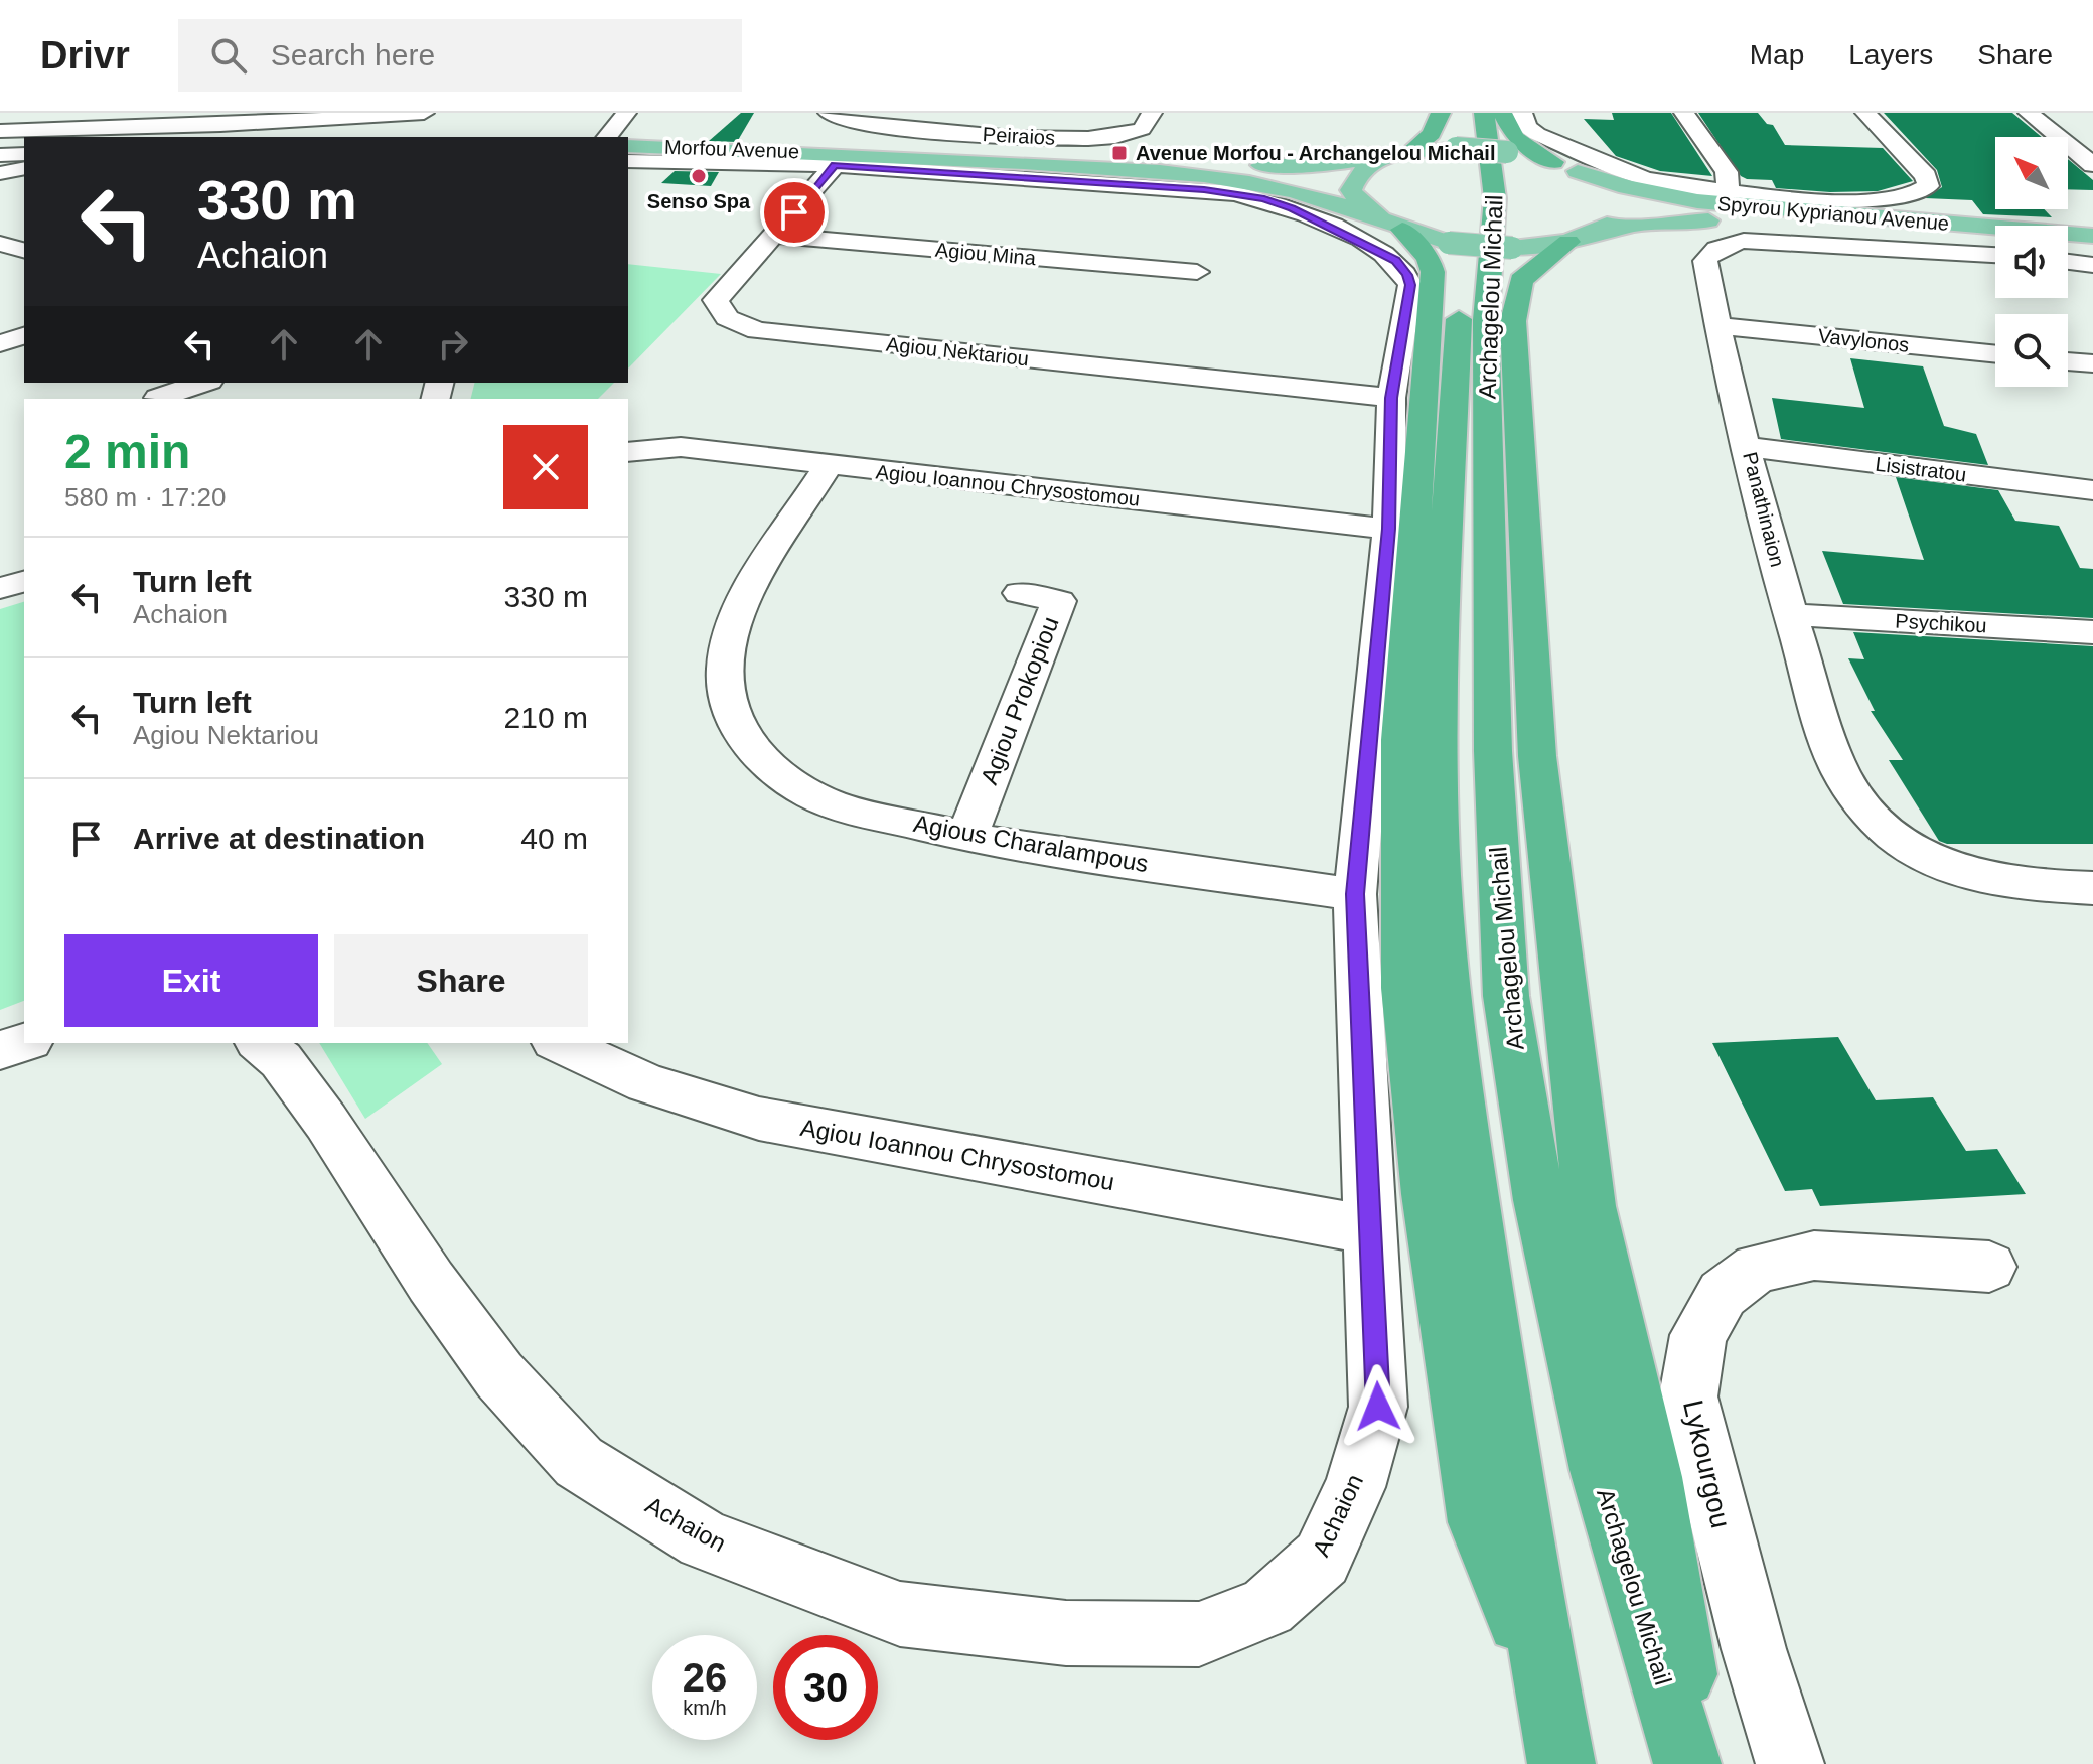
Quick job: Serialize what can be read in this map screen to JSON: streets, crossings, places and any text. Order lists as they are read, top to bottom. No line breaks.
{"streets":{"highway":["Archagelou Michail"],"main road":["Morfou Avenue","Spyrou Kyprianou Avenue"],"street":["Peiraios","Agiou Mina","Vavylonos","Agiou Nektariou","Lisistratou","Agiou Ioannou Chrysostomou","Panathinaion","Psychikou","Agiou Prokopiou","Agious Charalampous","Lykourgou","Achaion"]},"crossings":[["Morfou Avenue","Spyrou Kyprianou Avenue"],["Morfou Avenue","Archagelou Michail"],["Morfou Avenue","Achaion"],["Spyrou Kyprianou Avenue","Archagelou Michail"],["Agiou Mina","Agiou Nektariou"],["Vavylonos","Panathinaion"],["Agiou Nektariou","Achaion"],["Lisistratou","Panathinaion"],["Agiou Ioannou Chrysostomou","Agious Charalampous"],["Agiou Ioannou Chrysostomou","Achaion"],["Panathinaion","Psychikou"],["Agiou Prokopiou","Agious Charalampous"],["Agious Charalampous","Achaion"]],"places":{"transit":["Avenue Morfou - Archangelou Michail"],"other":["Senso Spa"]},"north":"top left","page":{"header":"Drivr","search":"Search here","nav":["Map","Layers","Share"],"turn":["330 m","Achaion"],"heading":["2 min","580 m · 17:20"],"list":[{"name":"Turn left","note":"Achaion","value":"330 m"},{"name":"Turn left","note":"Agiou Nektariou","value":"210 m"},{"name":"Arrive at destination","value":"40 m"}],"buttons":["Exit","Share"],"speed":"26 km/h","limit":"30"}}
